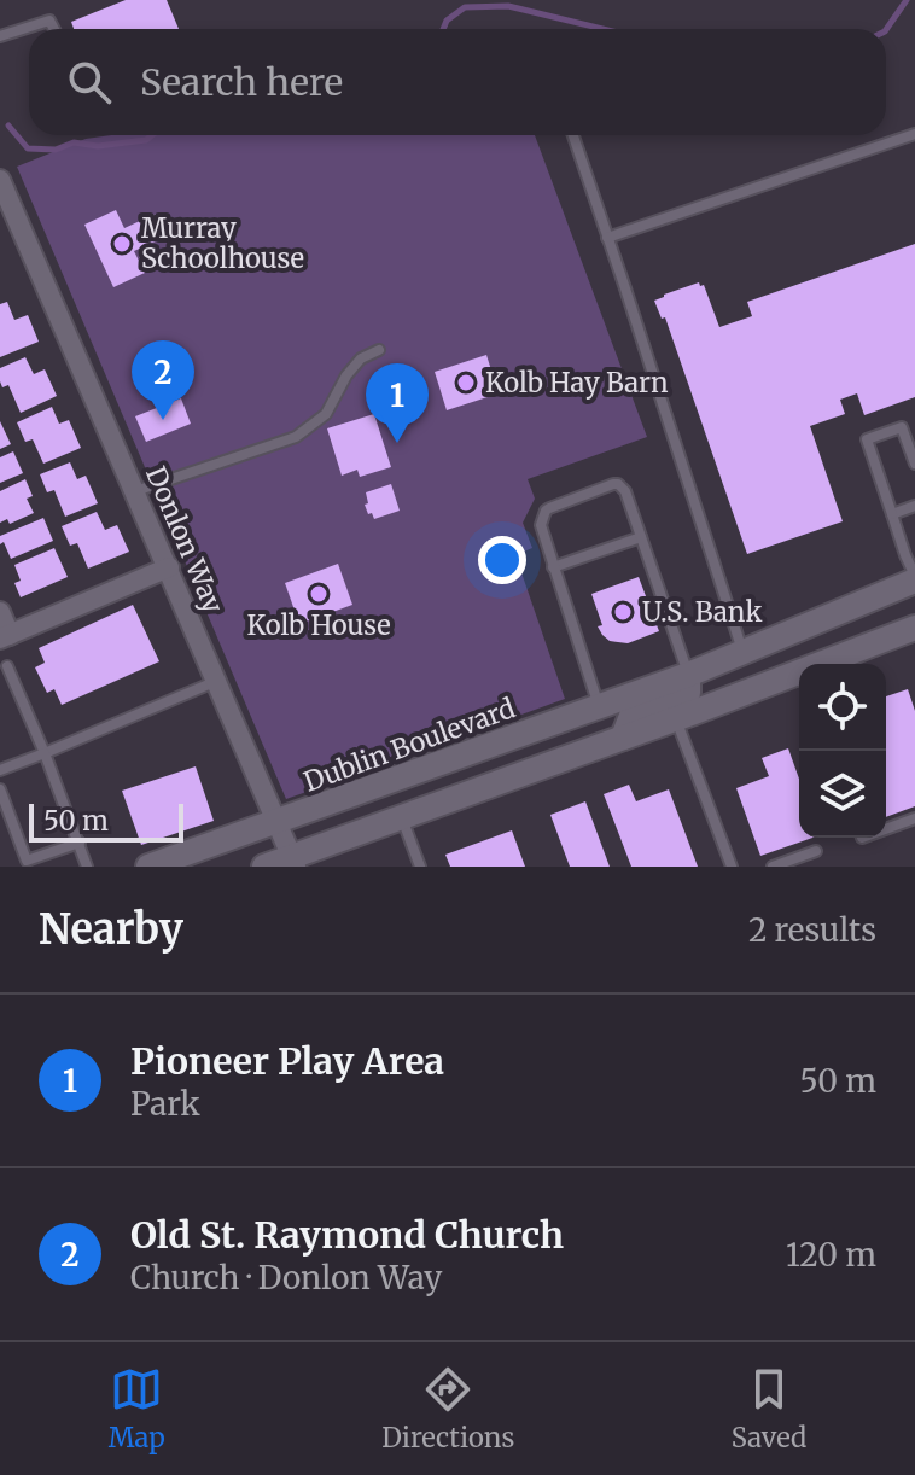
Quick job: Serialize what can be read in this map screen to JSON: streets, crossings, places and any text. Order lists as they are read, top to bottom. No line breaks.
{"streets":{"street":["Donlon Way","Dublin Boulevard"]},"crossings":[["Donlon Way","Dublin Boulevard"]],"places":["Murray Schoolhouse","Kolb Hay Barn","Kolb House","U.S. Bank"],"scale_bar":"50 m","page":{"search":"Search here","pins":["2","1"],"scale":"50 m","heading":["Nearby","2 results"],"list":[{"mark":"1","name":"Pioneer Play Area","note":"Park","value":"50 m"},{"mark":"2","name":"Old St. Raymond Church","note":"Church · Donlon Way","value":"120 m"}],"nav":["Map","Directions","Saved"]}}
